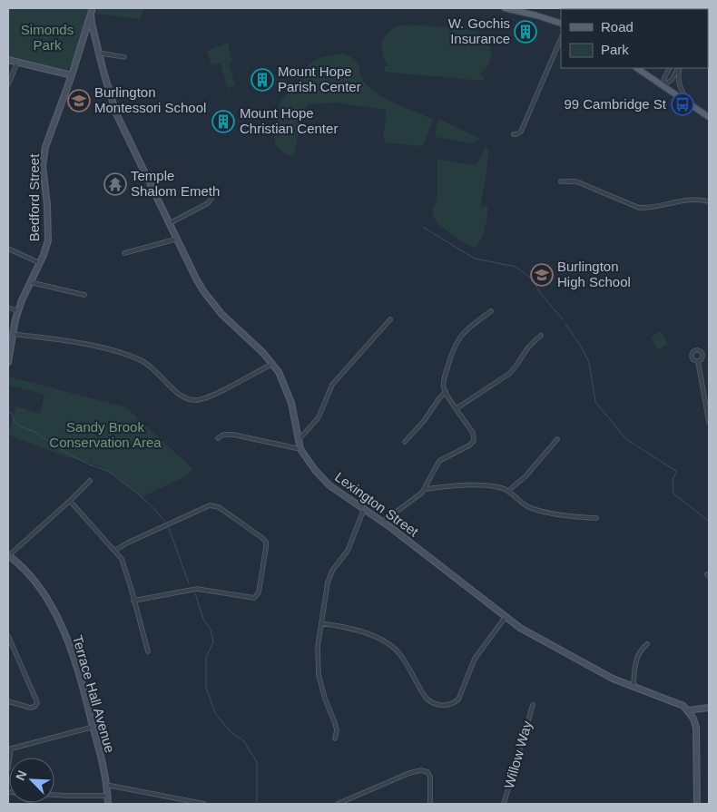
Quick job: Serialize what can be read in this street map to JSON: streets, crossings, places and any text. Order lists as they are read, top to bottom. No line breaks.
{"streets":{"street":["Bedford Street","Lexington Street","Terrace Hall Avenue","Willow Way"]},"crossings":[["Bedford Street","Lexington Street"]],"parks":["Simonds Park","Sandy Brook Conservation Area"],"places":{"building":["W. Gochis Insurance","Mount Hope Parish Center","Mount Hope Christian Center"],"school or university":["Burlington Montessori School","Burlington High School"],"bus stop":["99 Cambridge St"],"temple":["Temple Shalom Emeth"]},"legend":["Road","Park"],"north":"top left"}
